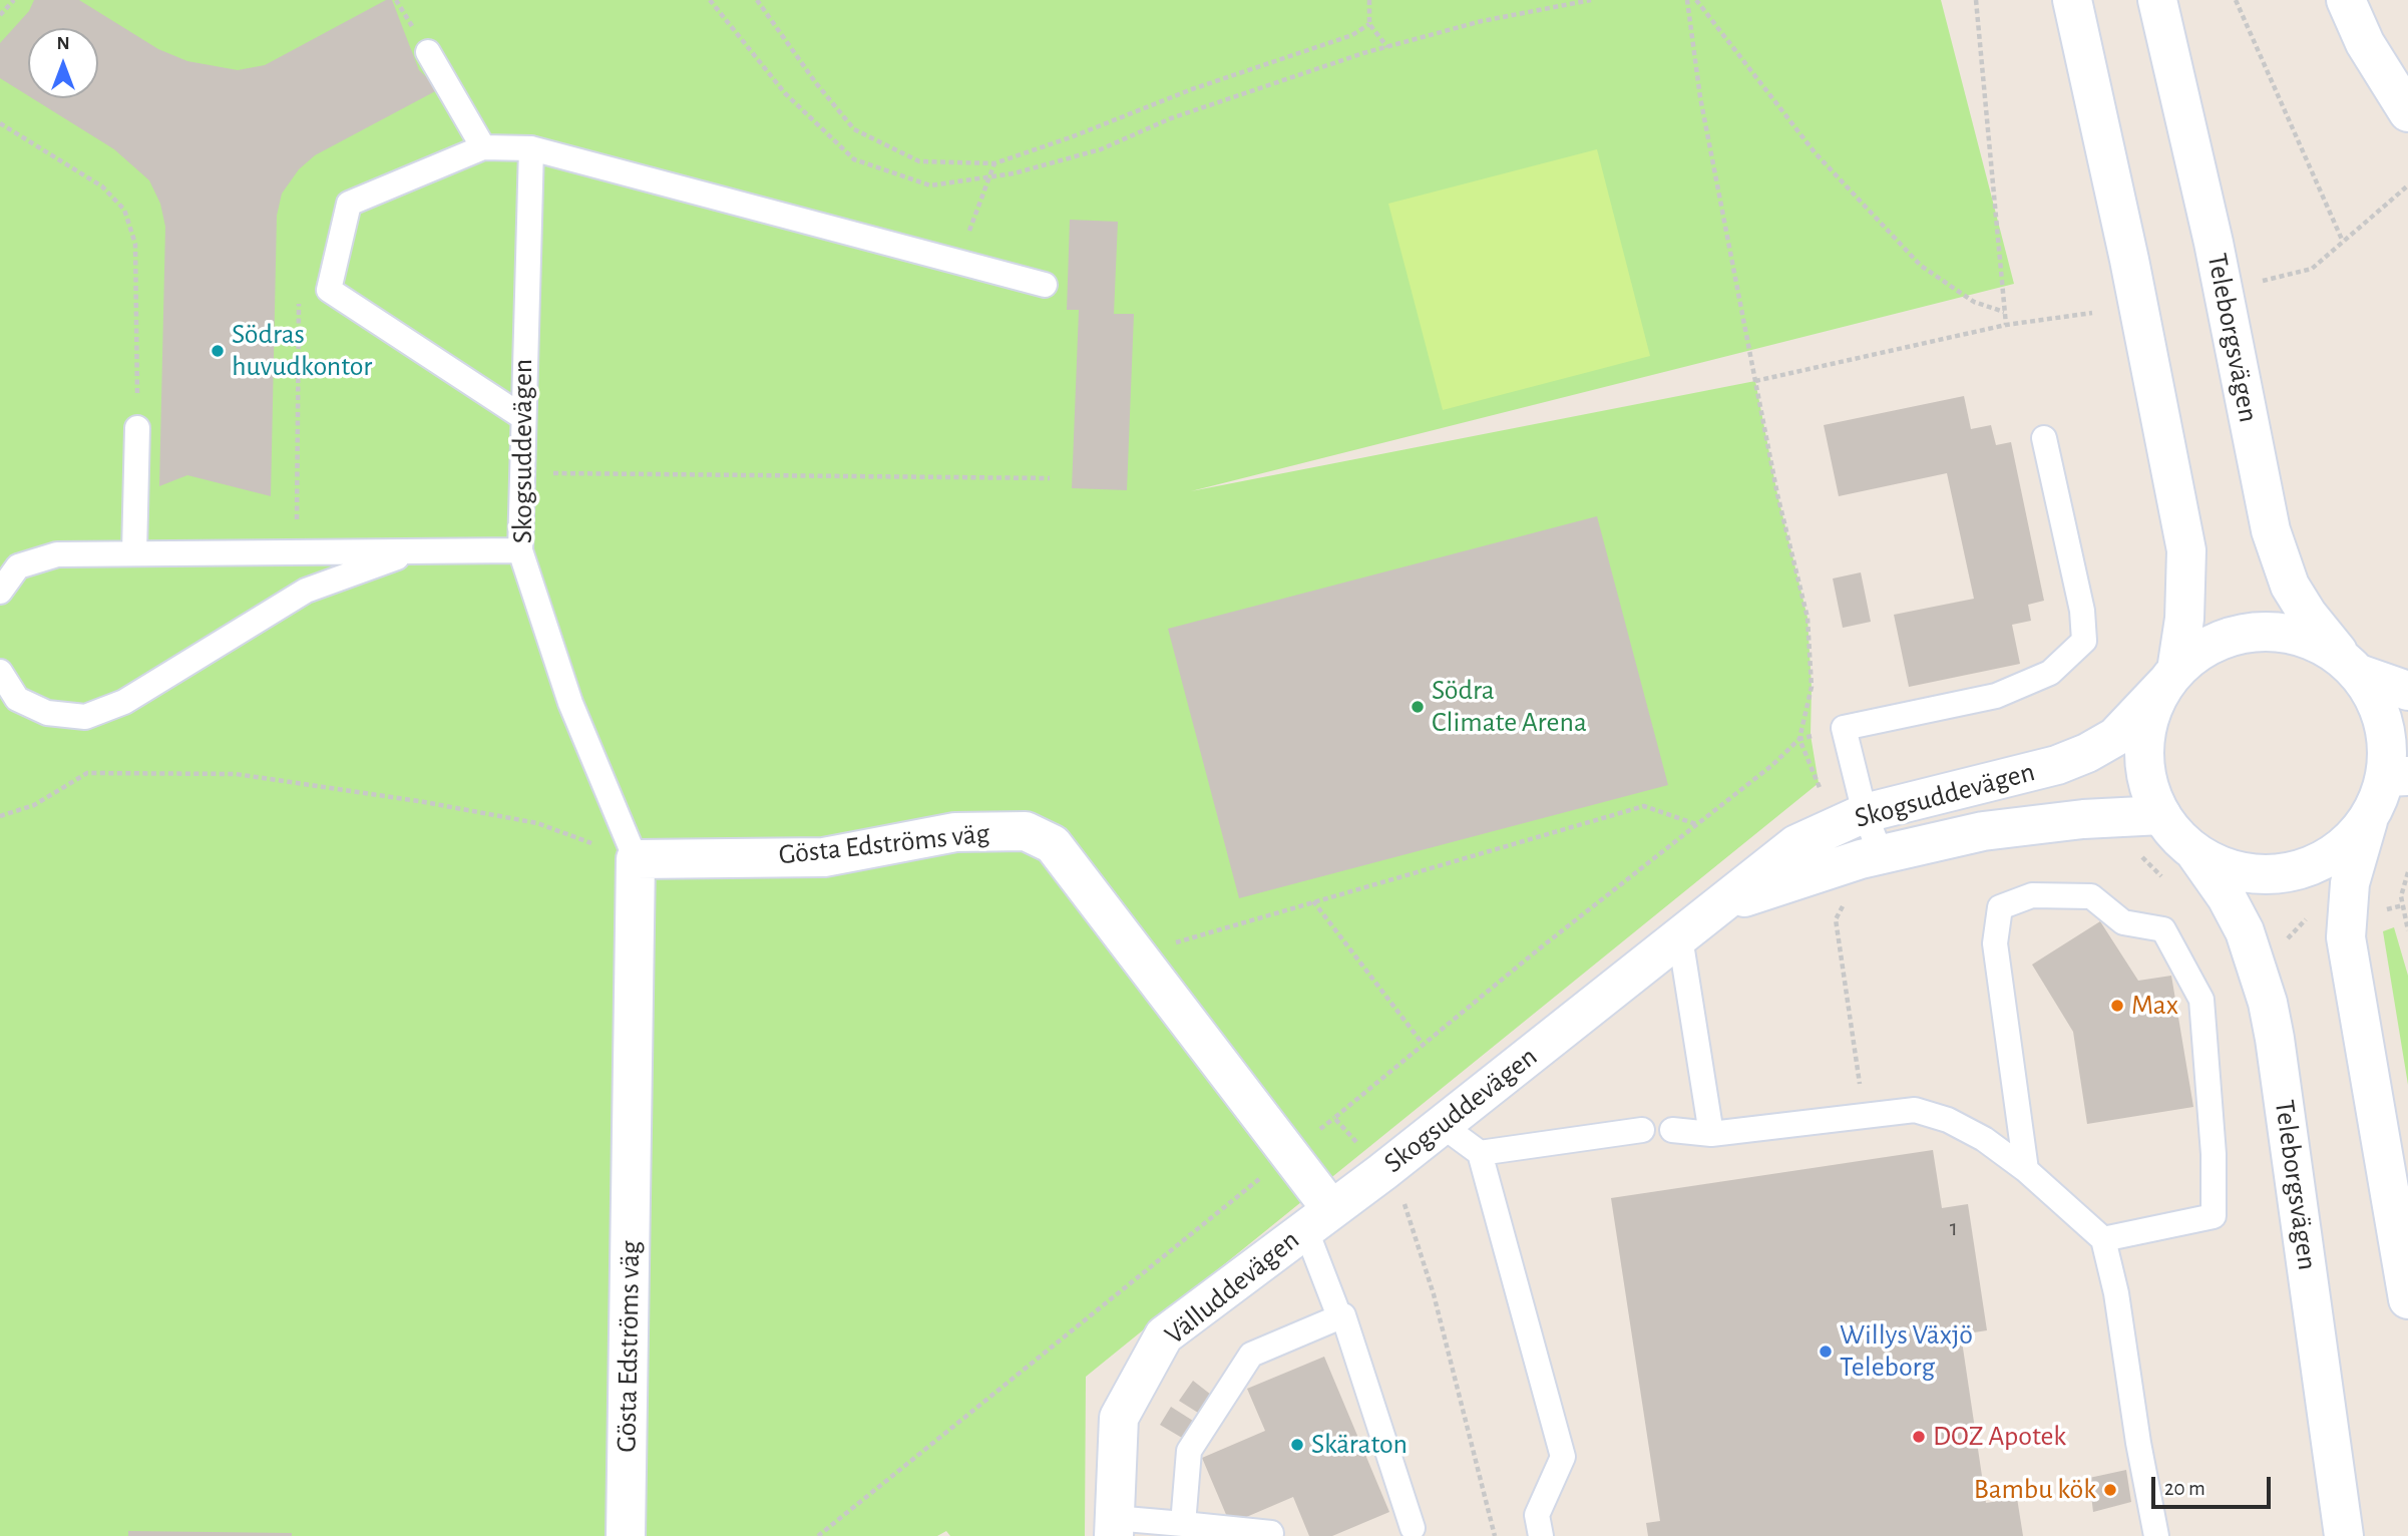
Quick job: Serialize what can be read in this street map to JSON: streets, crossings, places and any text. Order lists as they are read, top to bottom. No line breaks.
{"streets":{"street":["Teleborgsvägen","Skogsuddevägen","Gösta Edströms väg","Välluddevägen"]},"crossings":[["Teleborgsvägen","Skogsuddevägen"],["Skogsuddevägen","Gösta Edströms väg"],["Skogsuddevägen","Välluddevägen"],["Gösta Edströms väg","Välluddevägen"]],"places":["Södras huvudkontor","Södra Climate Arena","Max","Willys Växjö Teleborg","DOZ Apotek","Skäraton","Bambu kök"],"house_numbers":["1"],"scale_bar":"20 m","north":"top"}
